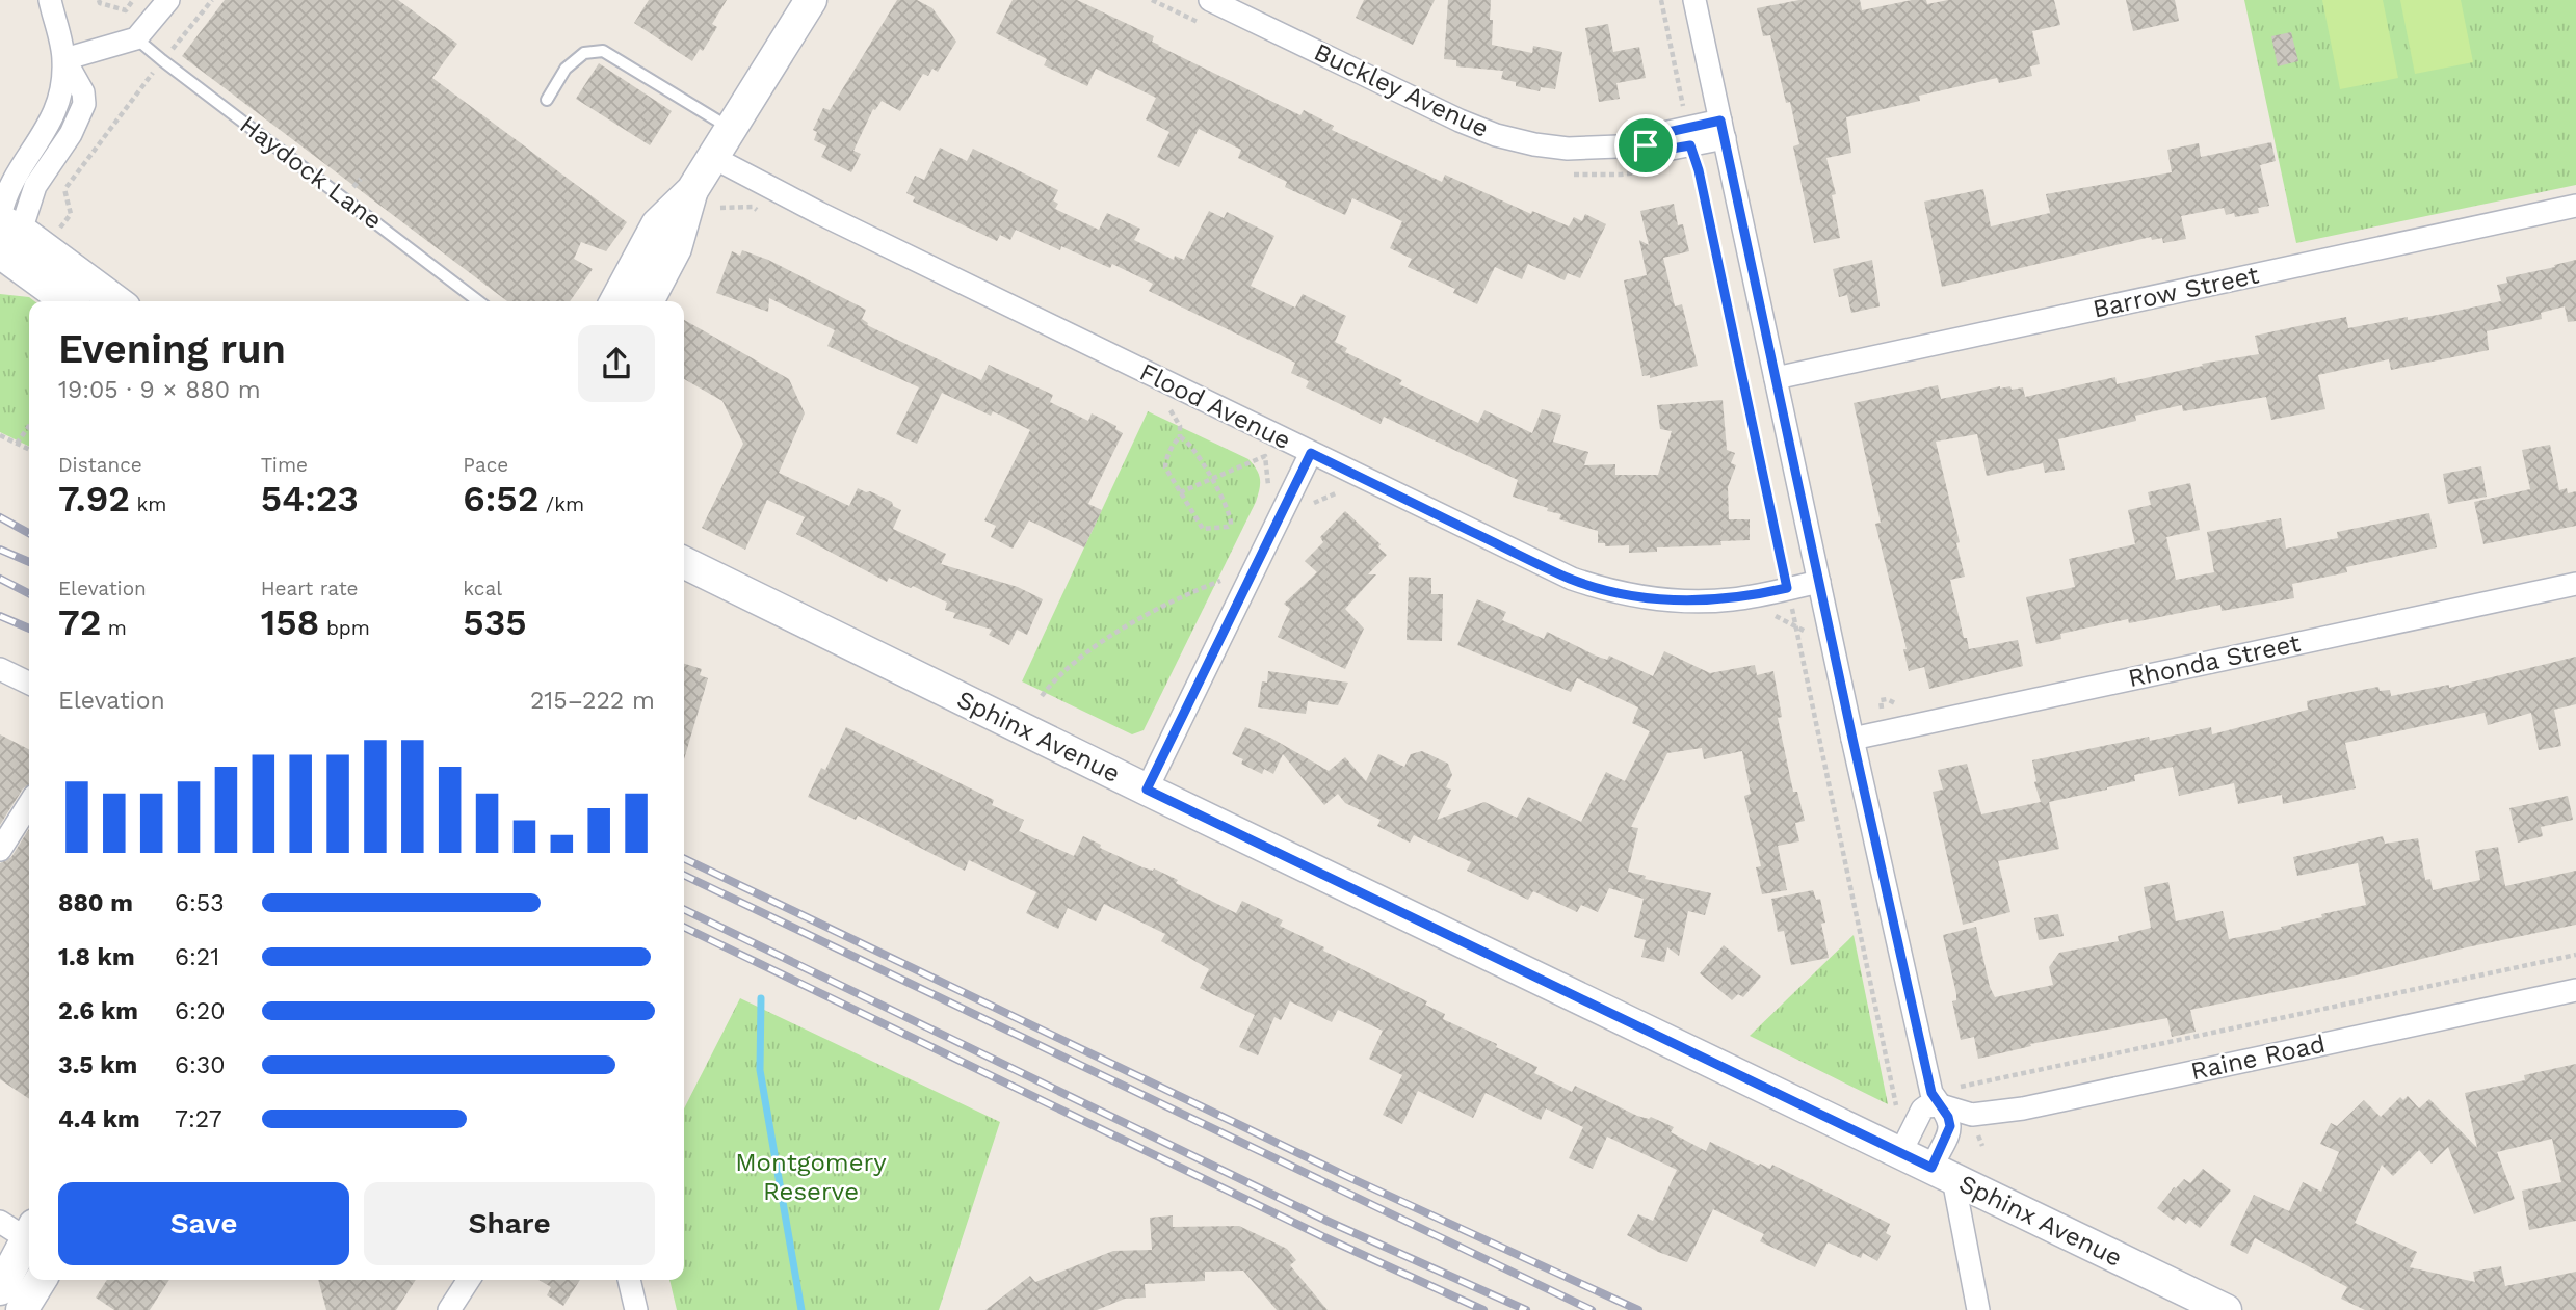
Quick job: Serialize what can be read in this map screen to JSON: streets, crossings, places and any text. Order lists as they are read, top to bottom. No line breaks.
{"streets":{"street":["Buckley Avenue","Barrow Street","Flood Avenue","Rhonda Street","Sphinx Avenue","Raine Road"],"lane":["Haydock Lane"]},"parks":["Montgomery Reserve"],"page":{"heading":["Evening run","19:05 · 9 × 880 m"],"stats":[["Distance","7.92 km"],["Time","54:23"],["Pace","6:52 /km"],["Elevation","72 m"],["Heart rate","158 bpm"],["kcal","535"]],"chart":["Elevation","215–222 m"],"list":[{"name":"880 m","note":"6:53"},{"name":"1.8 km","note":"6:21"},{"name":"2.6 km","note":"6:20"},{"name":"3.5 km","note":"6:30"},{"name":"4.4 km","note":"7:27"}],"buttons":["Save","Share"]}}
